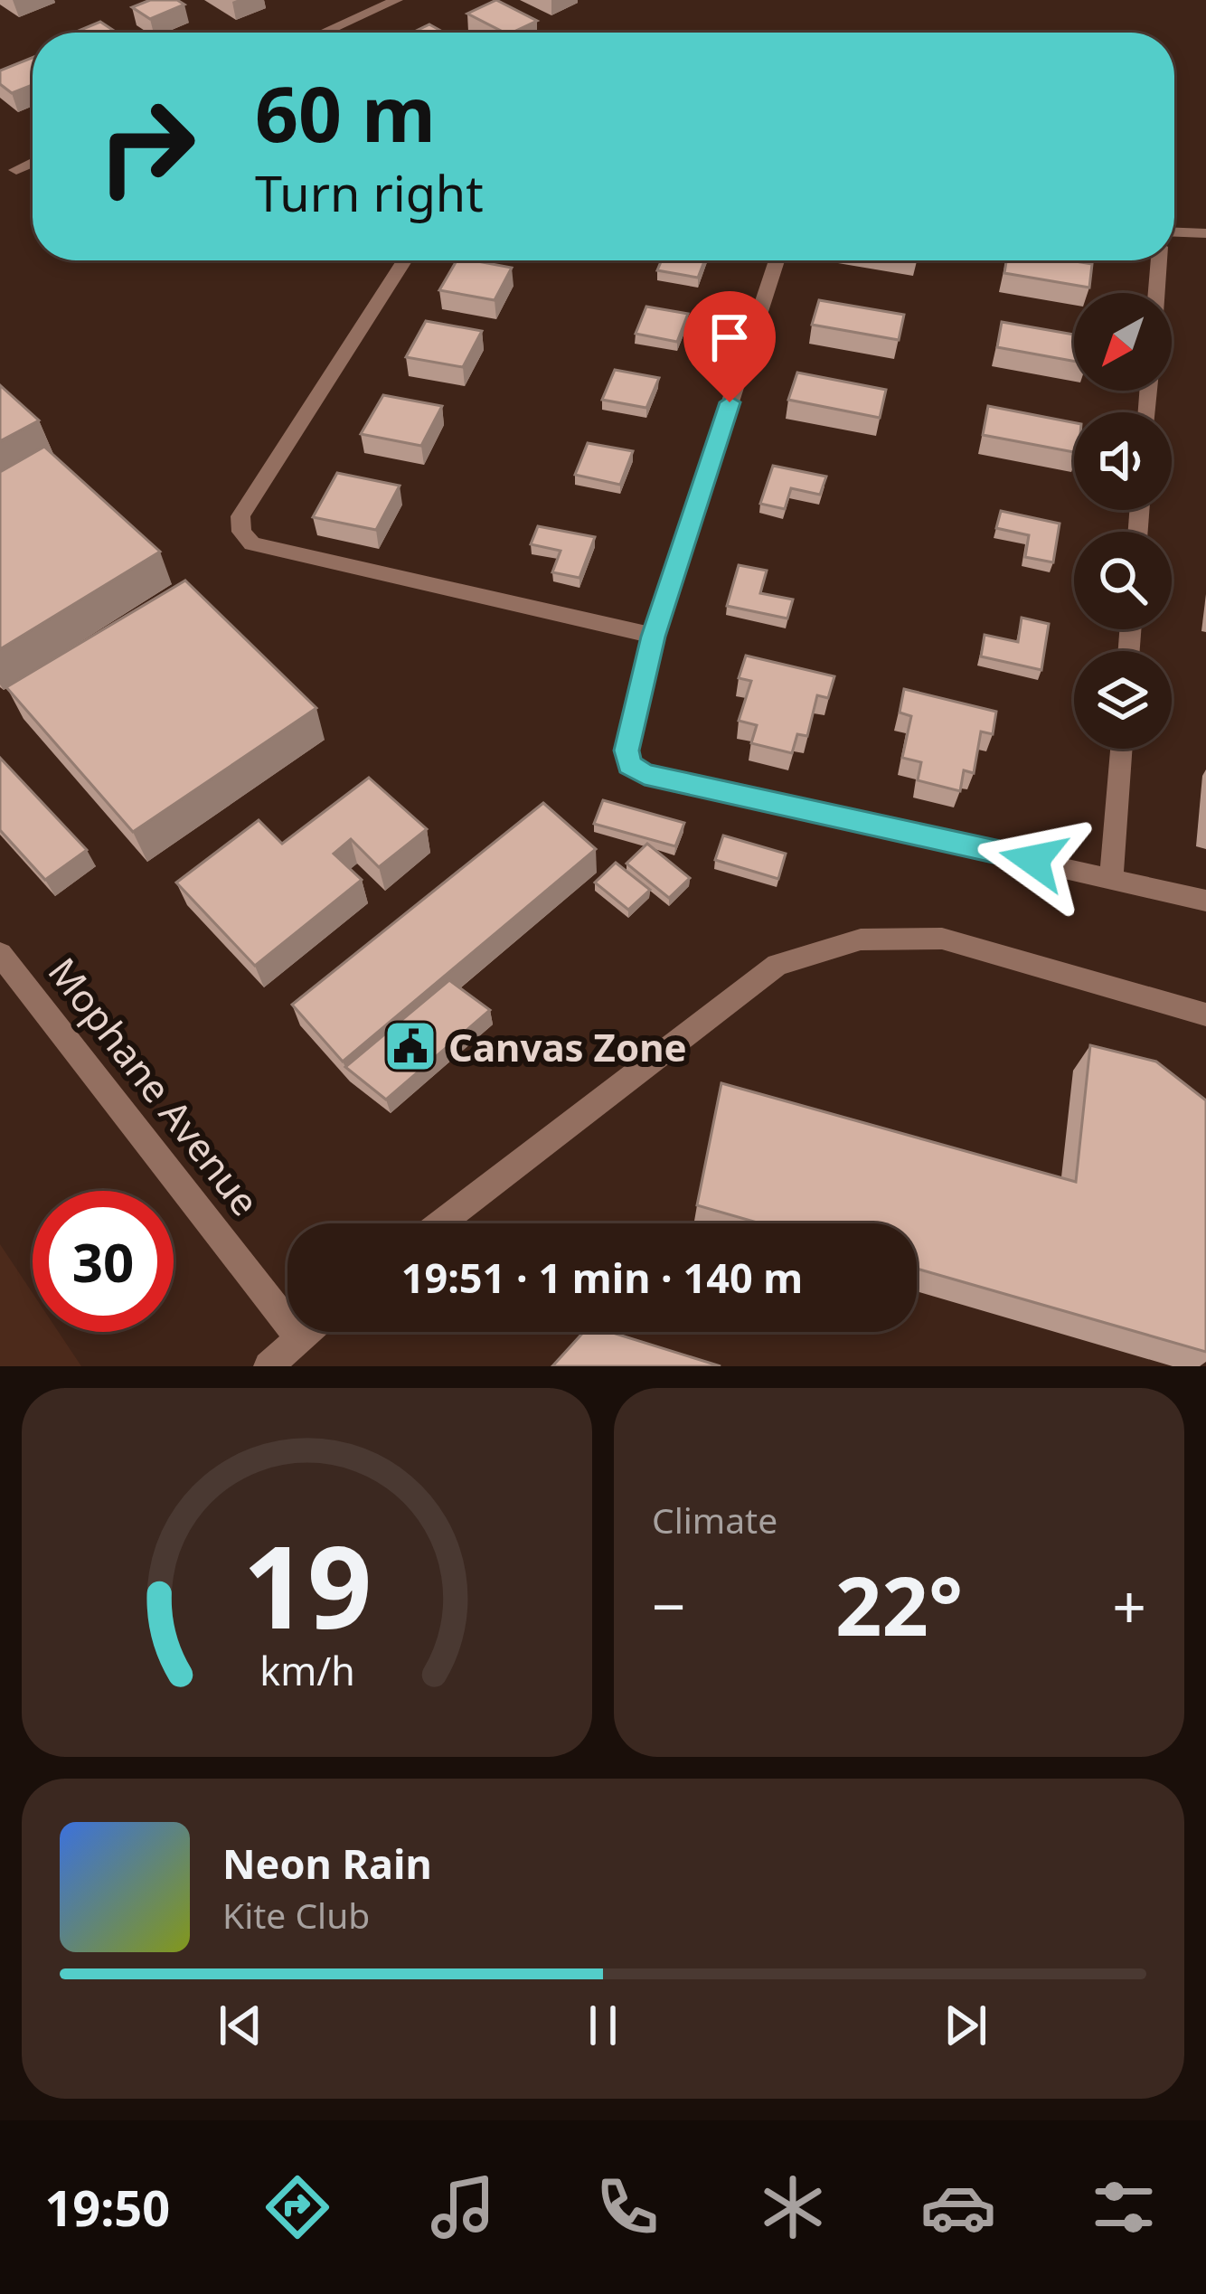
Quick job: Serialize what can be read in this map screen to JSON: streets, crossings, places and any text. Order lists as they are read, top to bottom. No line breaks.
{"streets":{"street":["Mophane Avenue"]},"places":{"public building":["Canvas Zone"]},"north":"bottom left","page":{"turn":["60 m","Turn right"],"limit":"30","trip":"19:51 · 1 min · 140 m","tile":"Climate","heat":["−","22°","+"],"song":["Neon Rain","Kite Club"],"tabs":"19:50","gauge":["19","km/h"]}}
